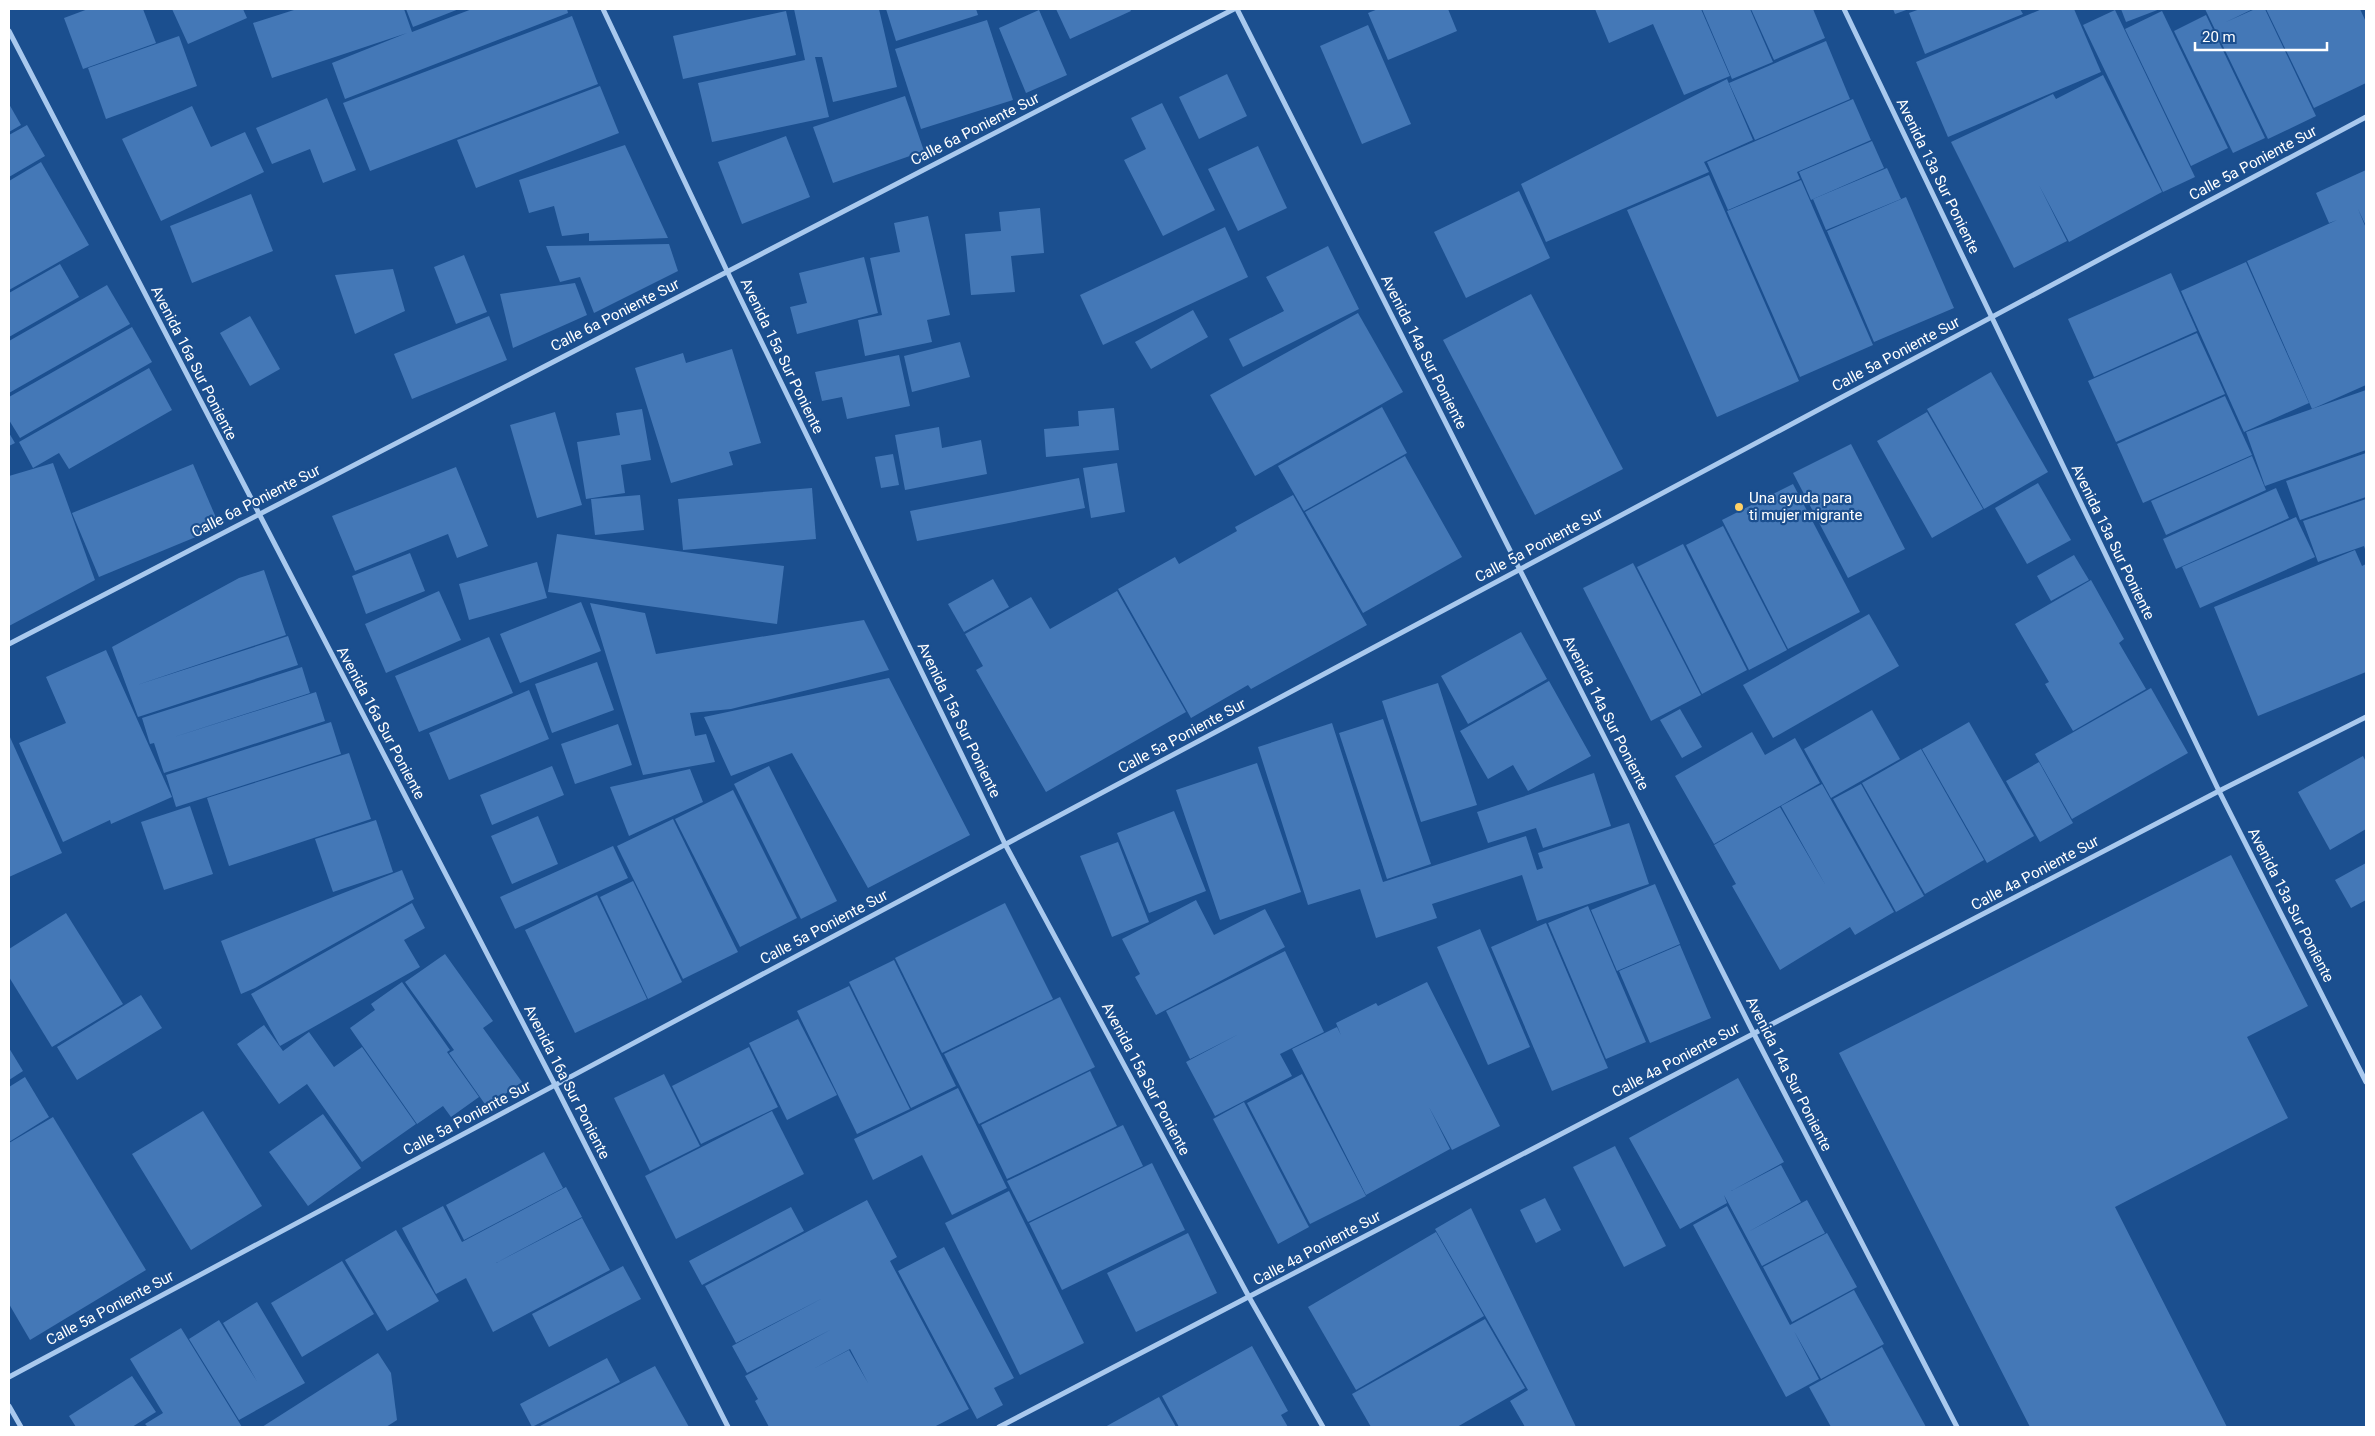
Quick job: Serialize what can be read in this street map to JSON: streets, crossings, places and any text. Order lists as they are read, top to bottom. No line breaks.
{"streets":{"street":["Calle 6a Poniente Sur","Calle 5a Poniente Sur","Avenida 13a Sur Poniente","Avenida 14a Sur Poniente","Avenida 15a Sur Poniente","Avenida 16a Sur Poniente","Calle 4a Poniente Sur"]},"crossings":[["Calle 6a Poniente Sur","Avenida 14a Sur Poniente"],["Calle 6a Poniente Sur","Avenida 15a Sur Poniente"],["Calle 6a Poniente Sur","Avenida 16a Sur Poniente"],["Calle 5a Poniente Sur","Avenida 13a Sur Poniente"],["Calle 5a Poniente Sur","Avenida 14a Sur Poniente"],["Calle 5a Poniente Sur","Avenida 15a Sur Poniente"],["Calle 5a Poniente Sur","Avenida 16a Sur Poniente"],["Avenida 13a Sur Poniente","Calle 4a Poniente Sur"],["Avenida 14a Sur Poniente","Calle 4a Poniente Sur"],["Avenida 15a Sur Poniente","Calle 4a Poniente Sur"]],"places":["Una ayuda para ti mujer migrante"],"scale_bar":"20 m"}
